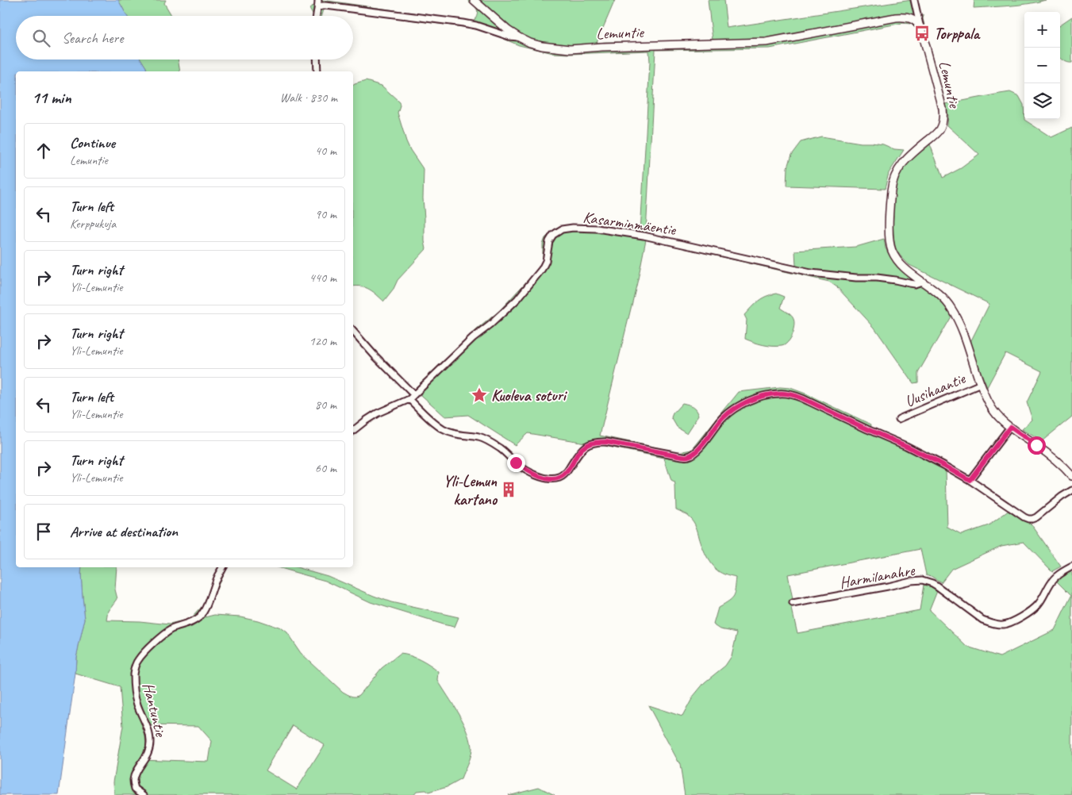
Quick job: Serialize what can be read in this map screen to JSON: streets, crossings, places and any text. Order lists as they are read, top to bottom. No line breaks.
{"streets":{"street":["Lemuntie","Kasarminmäentie","Uusihaantie","Harmilanahre","Hantuntie"]},"crossings":[["Lemuntie","Kasarminmäentie"],["Lemuntie","Uusihaantie"]],"places":{"bus stop":["Torppala"],"place":["Kuoleva soturi"],"building":["Yli-Lemun kartano"]},"page":{"map_buttons":["+","−"],"search":"Search here","heading":["11 min","Walk · 830 m"],"list":[["Continue","Lemuntie","40 m"],["Turn left","Kerppukuja","90 m"],["Turn right","Yli-Lemuntie","440 m"],["Turn right","Yli-Lemuntie","120 m"],["Turn left","Yli-Lemuntie","80 m"],["Turn right","Yli-Lemuntie","60 m"],"Arrive at destination"]}}
